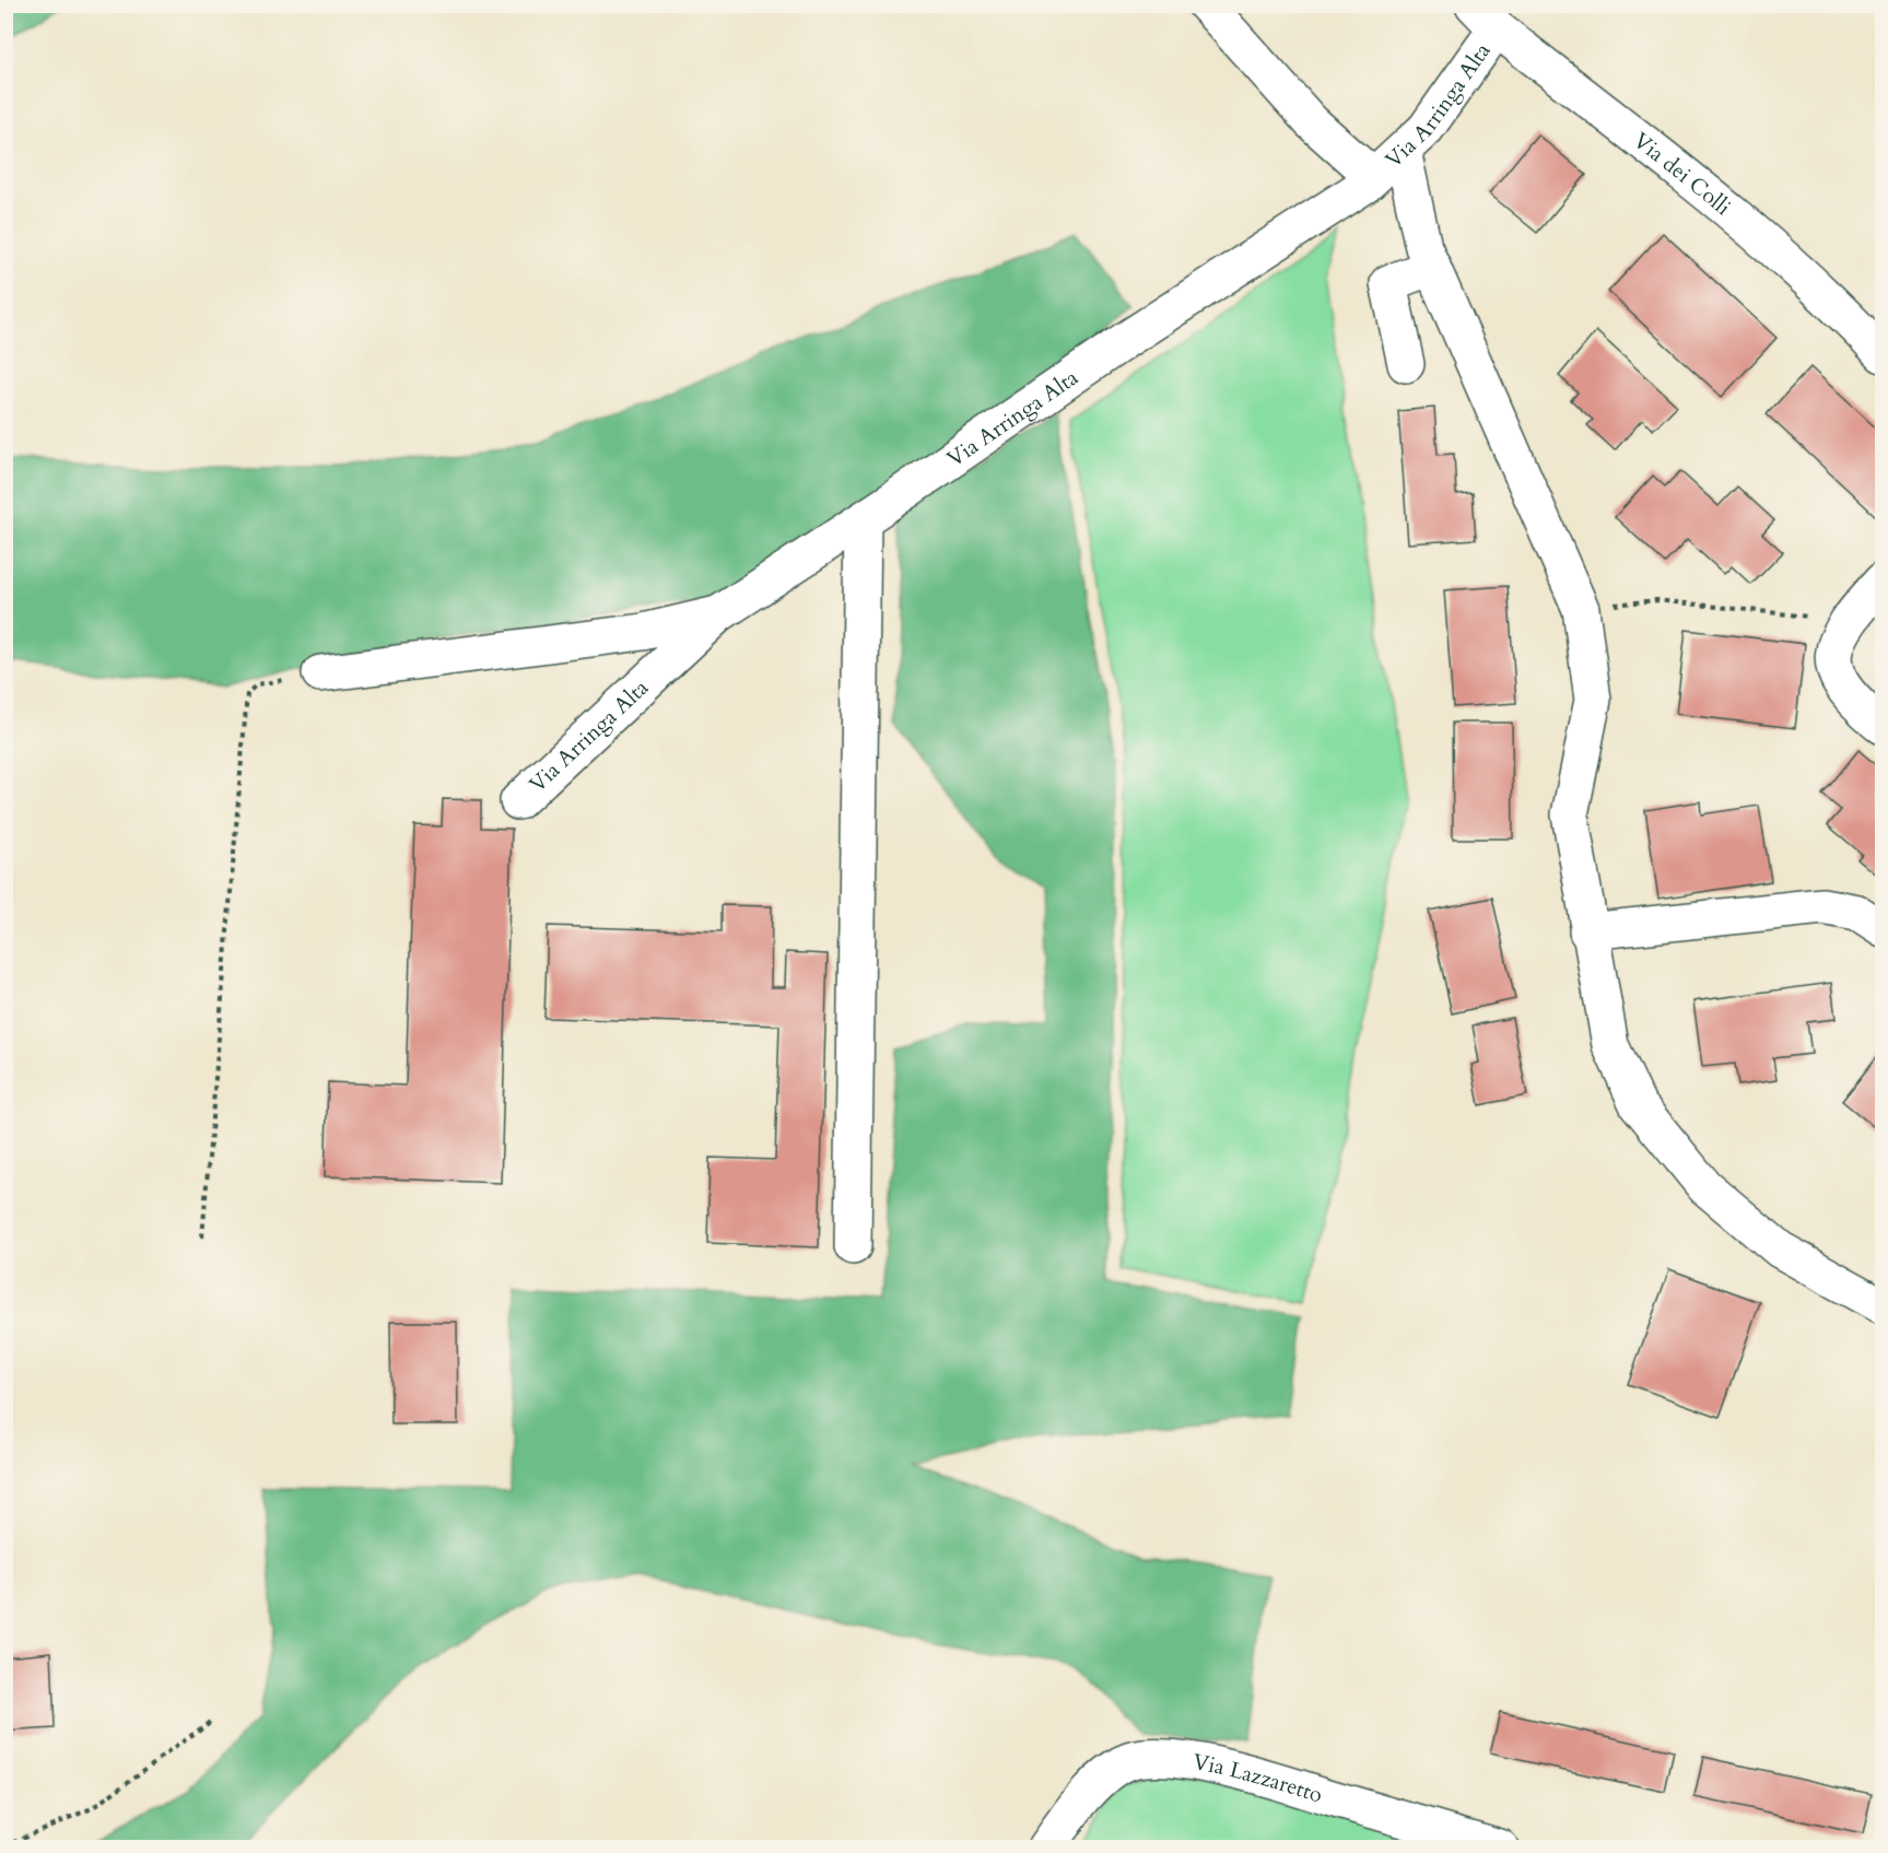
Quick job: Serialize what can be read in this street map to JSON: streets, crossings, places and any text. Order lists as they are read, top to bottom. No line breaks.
{"streets":{"street":["Via Arringa Alta","Via dei Colli","Via Lazzaretto"]},"crossings":[["Via Arringa Alta","Via dei Colli"]]}
